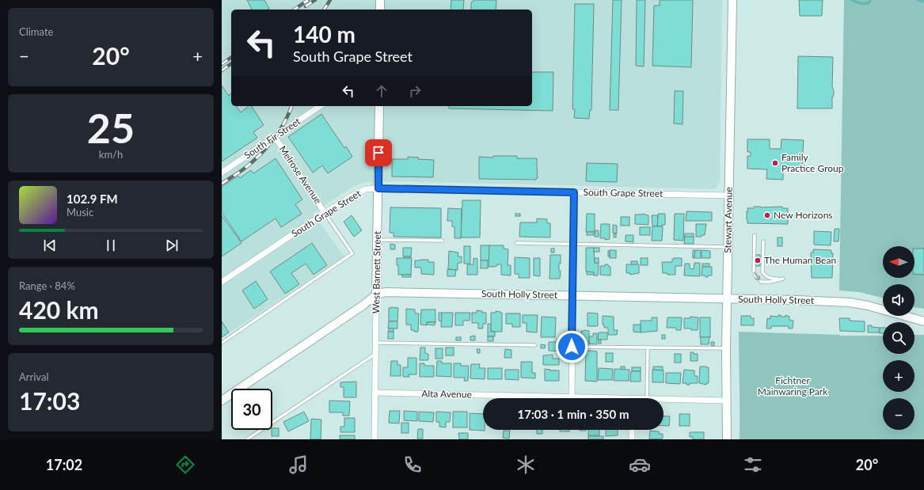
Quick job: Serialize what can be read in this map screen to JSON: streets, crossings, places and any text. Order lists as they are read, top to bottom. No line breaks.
{"streets":{"street":["South Fir Street","Melrose Avenue","South Grape Street","Stewart Avenue","West Barnett Street","South Holly Street","Alta Avenue"]},"crossings":[["South Fir Street","Melrose Avenue"],["Melrose Avenue","South Grape Street"],["South Grape Street","Stewart Avenue"],["South Grape Street","West Barnett Street"],["Stewart Avenue","South Holly Street"],["Stewart Avenue","Alta Avenue"],["West Barnett Street","South Holly Street"],["West Barnett Street","Alta Avenue"]],"parks":["Fichtner Mainwaring Park"],"places":["Family Practice Group","New Horizons","The Human Bean"],"north":"left","page":{"tile":["Climate",["25","km/h"],["Range · 84%","420 km"],["Arrival","17:03"]],"turn":["140 m","South Grape Street"],"heat":["−","20°","+"],"song":["102.9 FM","Music"],"map_buttons":["+","−"],"limit":"30","trip":"17:03 · 1 min · 350 m","tabs":["17:02","20°"]}}
